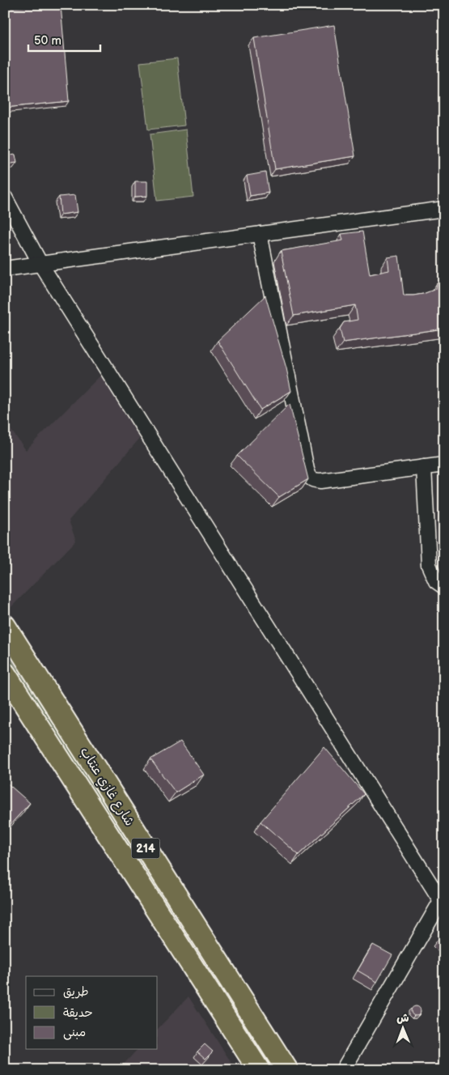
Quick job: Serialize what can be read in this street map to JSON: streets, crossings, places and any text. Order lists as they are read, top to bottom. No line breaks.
{"streets":{"highway":["شارع غازي عنتاب","214"]},"legend":["طريق","حديقة","مبنى"],"scale_bar":"50 m","north":"top"}
